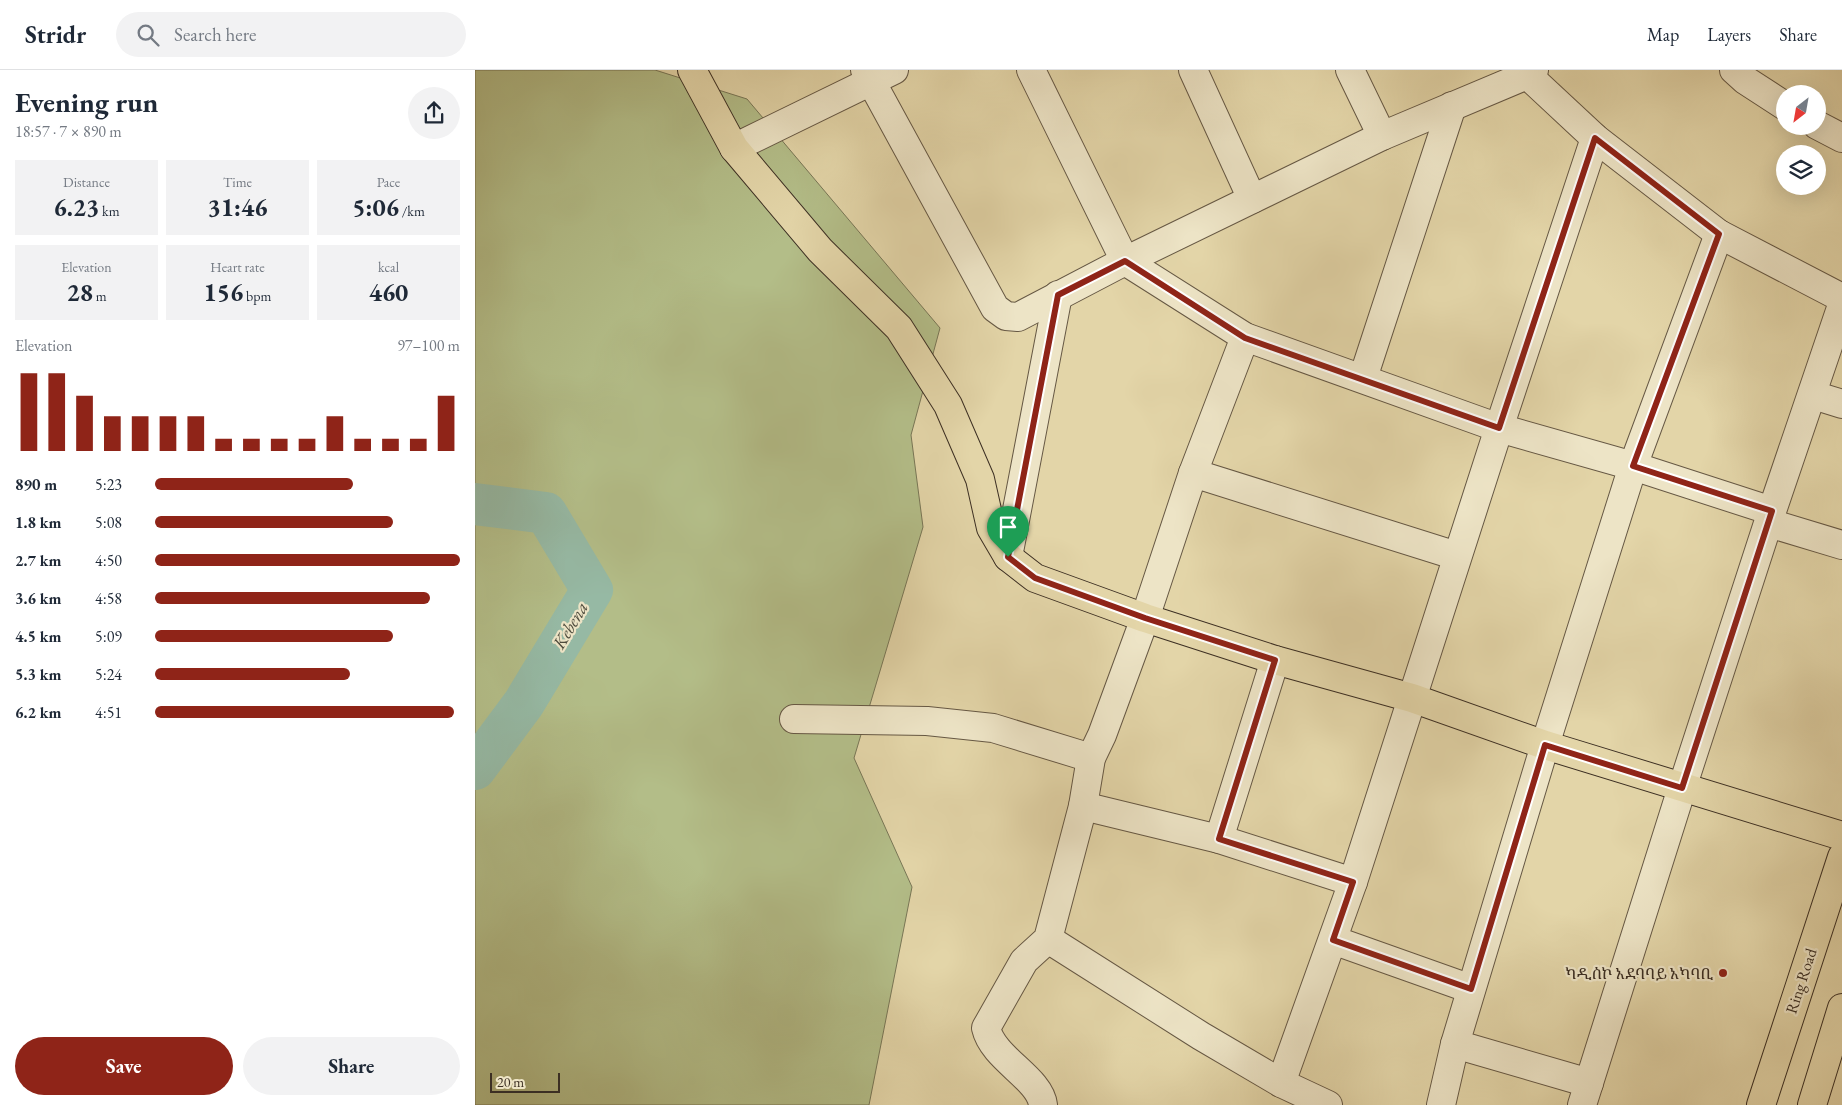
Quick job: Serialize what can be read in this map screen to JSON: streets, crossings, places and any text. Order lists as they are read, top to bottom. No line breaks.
{"streets":{"main road":["Ring Road"]},"water":["Kebena"],"places":["ካዲስኮ አደባባይ አካባቢ"],"scale_bar":"20 m","north":"bottom left","page":{"header":"Stridr","search":"Search here","nav":["Map","Layers","Share"],"heading":["Evening run","18:57 · 7 × 890 m"],"stats":[["Distance","6.23 km"],["Time","31:46"],["Pace","5:06 /km"],["Elevation","28 m"],["Heart rate","156 bpm"],["kcal","460"]],"chart":["Elevation","97–100 m"],"list":[{"name":"890 m","note":"5:23"},{"name":"1.8 km","note":"5:08"},{"name":"2.7 km","note":"4:50"},{"name":"3.6 km","note":"4:58"},{"name":"4.5 km","note":"5:09"},{"name":"5.3 km","note":"5:24"},{"name":"6.2 km","note":"4:51"}],"buttons":["Save","Share"],"scale":"20 m"}}
